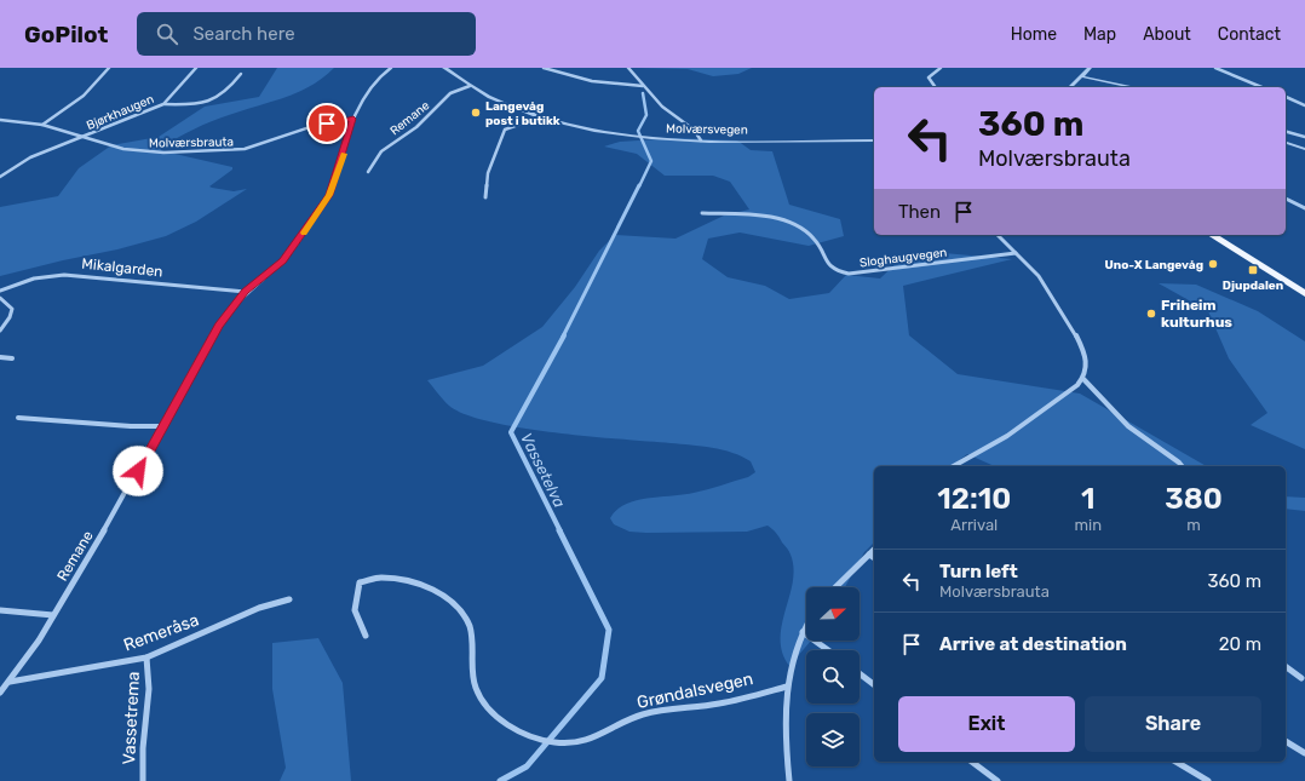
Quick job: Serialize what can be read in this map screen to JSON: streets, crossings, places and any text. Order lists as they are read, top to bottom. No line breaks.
{"streets":{"street":["Bjørkhaugen","Remane","Molværsvegen","Molværsbrauta","Sloghaugvegen","Mikalgarden","Remeråsa","Grøndalsvegen","Vassetrema"]},"crossings":[["Bjørkhaugen","Molværsbrauta"],["Remane","Molværsvegen"],["Remane","Molværsbrauta"],["Remane","Mikalgarden"],["Remane","Remeråsa"],["Remeråsa","Vassetrema"]],"water":["Vassetelva"],"places":{"other":["Langevåg post i butikk","Uno-X Langevåg","Friheim kulturhus"],"transit":["Djupdalen"]},"north":"right","page":{"header":"GoPilot","search":"Search here","nav":["Home","Map","About","Contact"],"turn":["360 m","Molværsbrauta"],"then":"Then","eta":["12:10","Arrival","1","min","380","m"],"list":[{"name":"Turn left","note":"Molværsbrauta","value":"360 m"},{"name":"Arrive at destination","value":"20 m"}],"buttons":["Exit","Share"]}}
